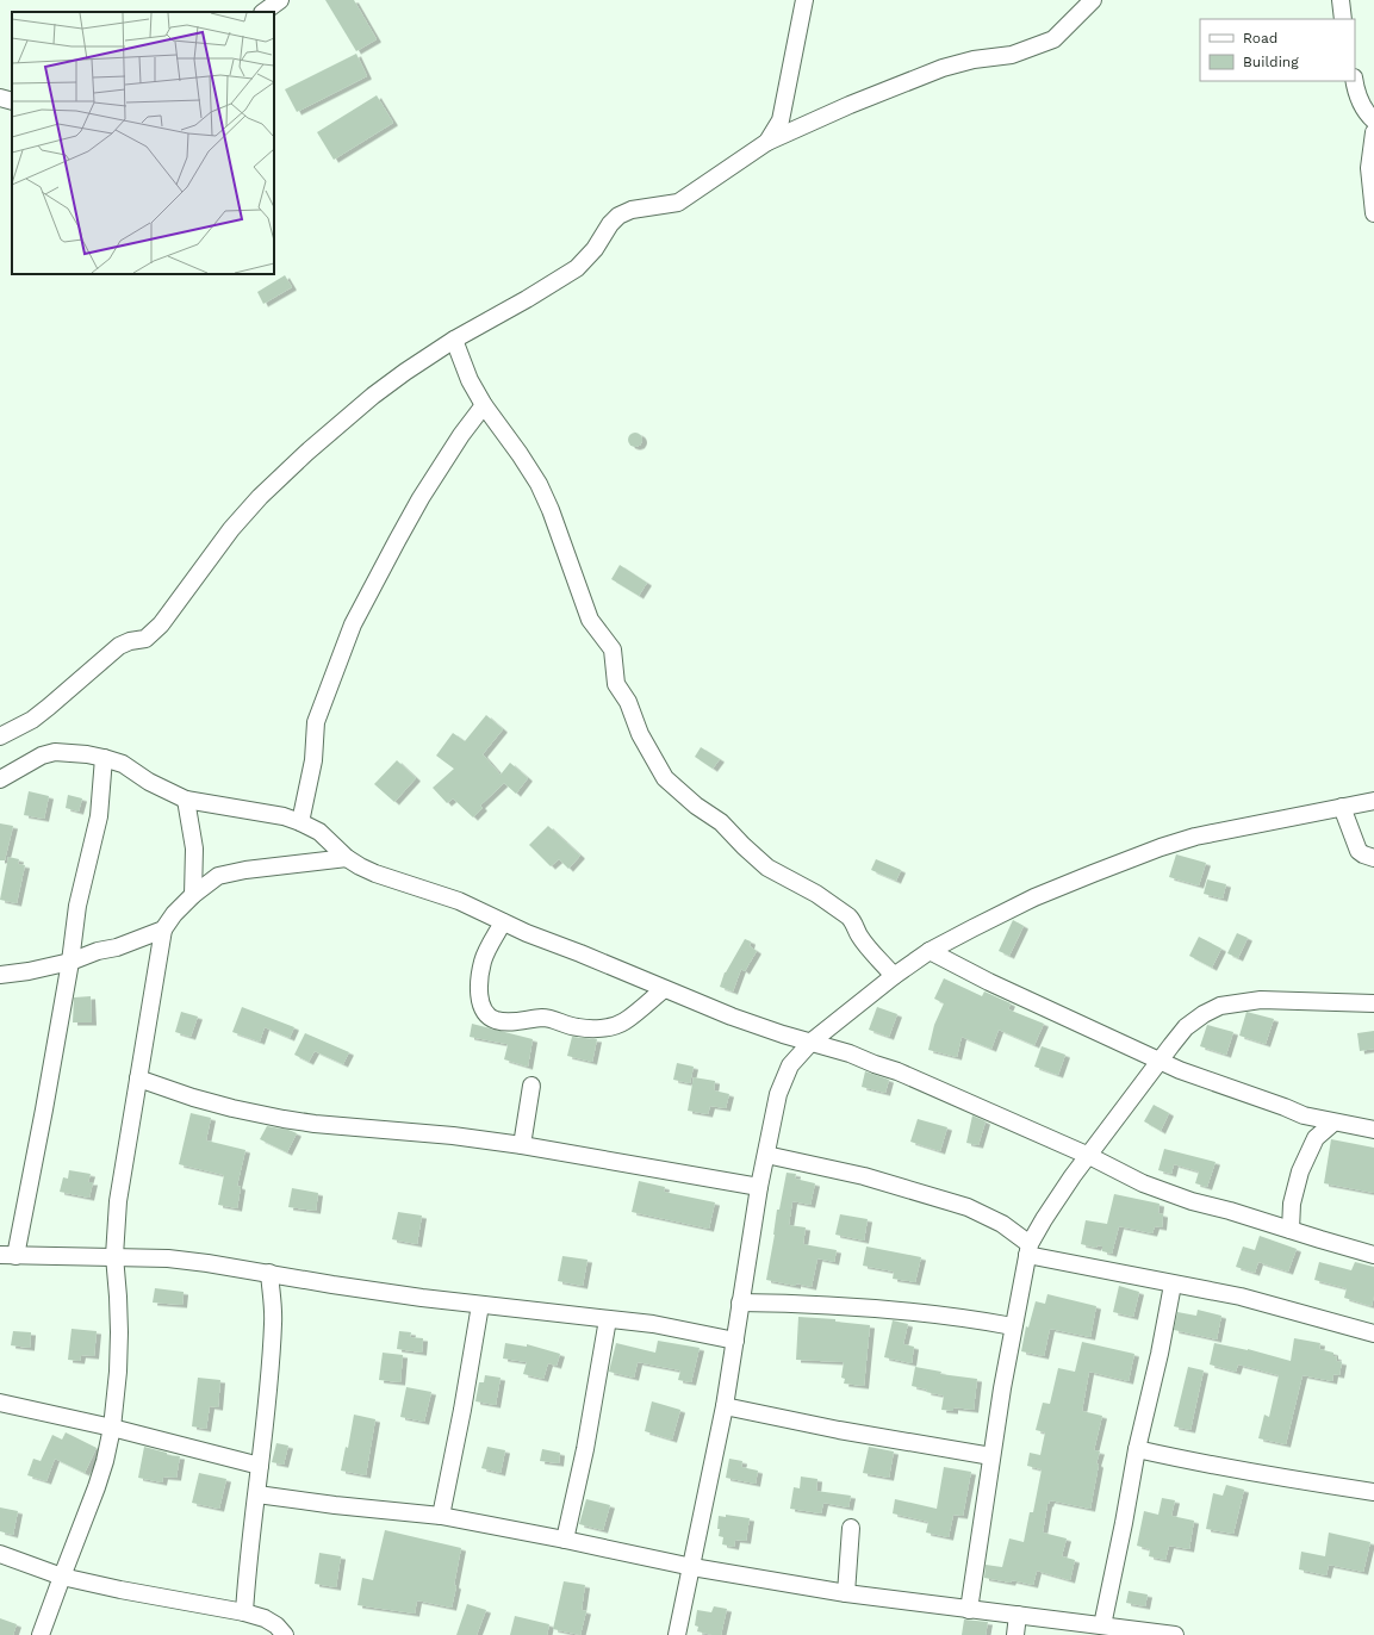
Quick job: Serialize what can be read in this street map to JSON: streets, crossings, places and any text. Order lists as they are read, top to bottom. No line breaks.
{"legend":["Road","Building"]}
